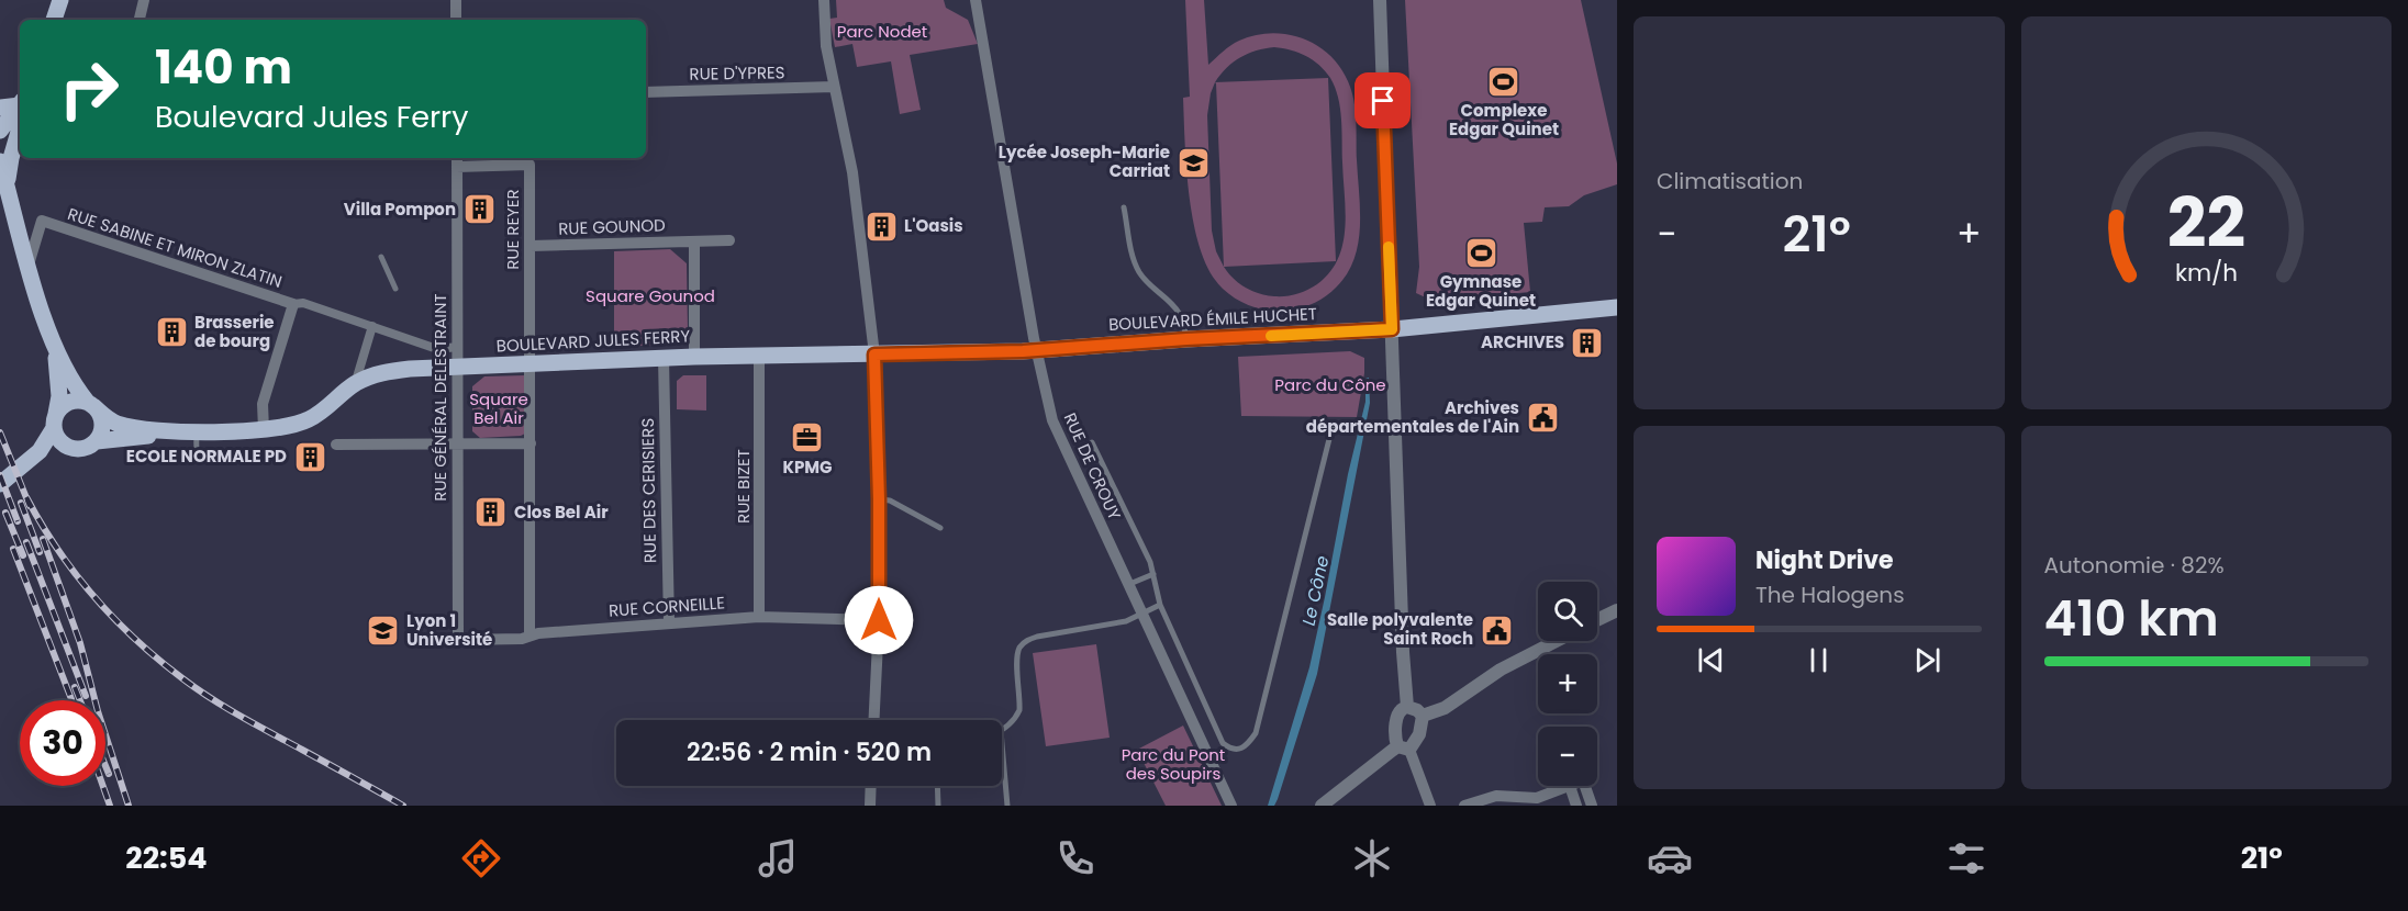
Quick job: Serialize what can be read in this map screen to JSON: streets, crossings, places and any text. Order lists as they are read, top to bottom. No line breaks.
{"streets":{"main road":["BOULEVARD ÉMILE HUCHET","BOULEVARD JULES FERRY"],"street":["RUE D'YPRES","RUE GOUNOD","RUE REYER","RUE SABINE ET MIRON ZLATIN","RUE GÉNÉRAL DELESTRAINT","RUE DE CROUY","RUE BIZET","RUE DES CERISIERS","RUE CORNEILLE"]},"crossings":[["RUE GOUNOD","RUE REYER"],["RUE REYER","BOULEVARD JULES FERRY"],["RUE REYER","RUE GÉNÉRAL DELESTRAINT"],["RUE REYER","RUE CORNEILLE"],["RUE SABINE ET MIRON ZLATIN","BOULEVARD JULES FERRY"],["BOULEVARD ÉMILE HUCHET","BOULEVARD JULES FERRY"],["BOULEVARD ÉMILE HUCHET","RUE DE CROUY"],["BOULEVARD JULES FERRY","RUE GÉNÉRAL DELESTRAINT"],["BOULEVARD JULES FERRY","RUE DE CROUY"],["BOULEVARD JULES FERRY","RUE BIZET"],["BOULEVARD JULES FERRY","RUE DES CERISIERS"],["RUE GÉNÉRAL DELESTRAINT","RUE CORNEILLE"],["RUE BIZET","RUE CORNEILLE"],["RUE DES CERISIERS","RUE CORNEILLE"]],"water":["Le Cône"],"parks":["Parc Nodet","Square Gounod","Parc du Cône","Square Bel Air","Parc du Pont des Soupirs"],"places":{"sports":["Complexe Edgar Quinet","Gymnase Edgar Quinet"],"school or university":["Lycée Joseph-Marie Carriat","Lyon 1 Université"],"building":["Villa Pompon","L'Oasis","Brasserie de bourg","ARCHIVES","ECOLE NORMALE PD","Clos Bel Air"],"public building":["Archives départementales de l'Ain","Salle polyvalente Saint Roch"],"office":["KPMG"]},"page":{"tile":["Climatisation",["Autonomie · 82%","410 km"]],"turn":["140 m","Boulevard Jules Ferry"],"heat":["−","21°","+"],"song":["Night Drive","The Halogens"],"map_buttons":["+","−"],"limit":"30","trip":"22:56 · 2 min · 520 m","tabs":["22:54","21°"],"gauge":["22","km/h"]}}
